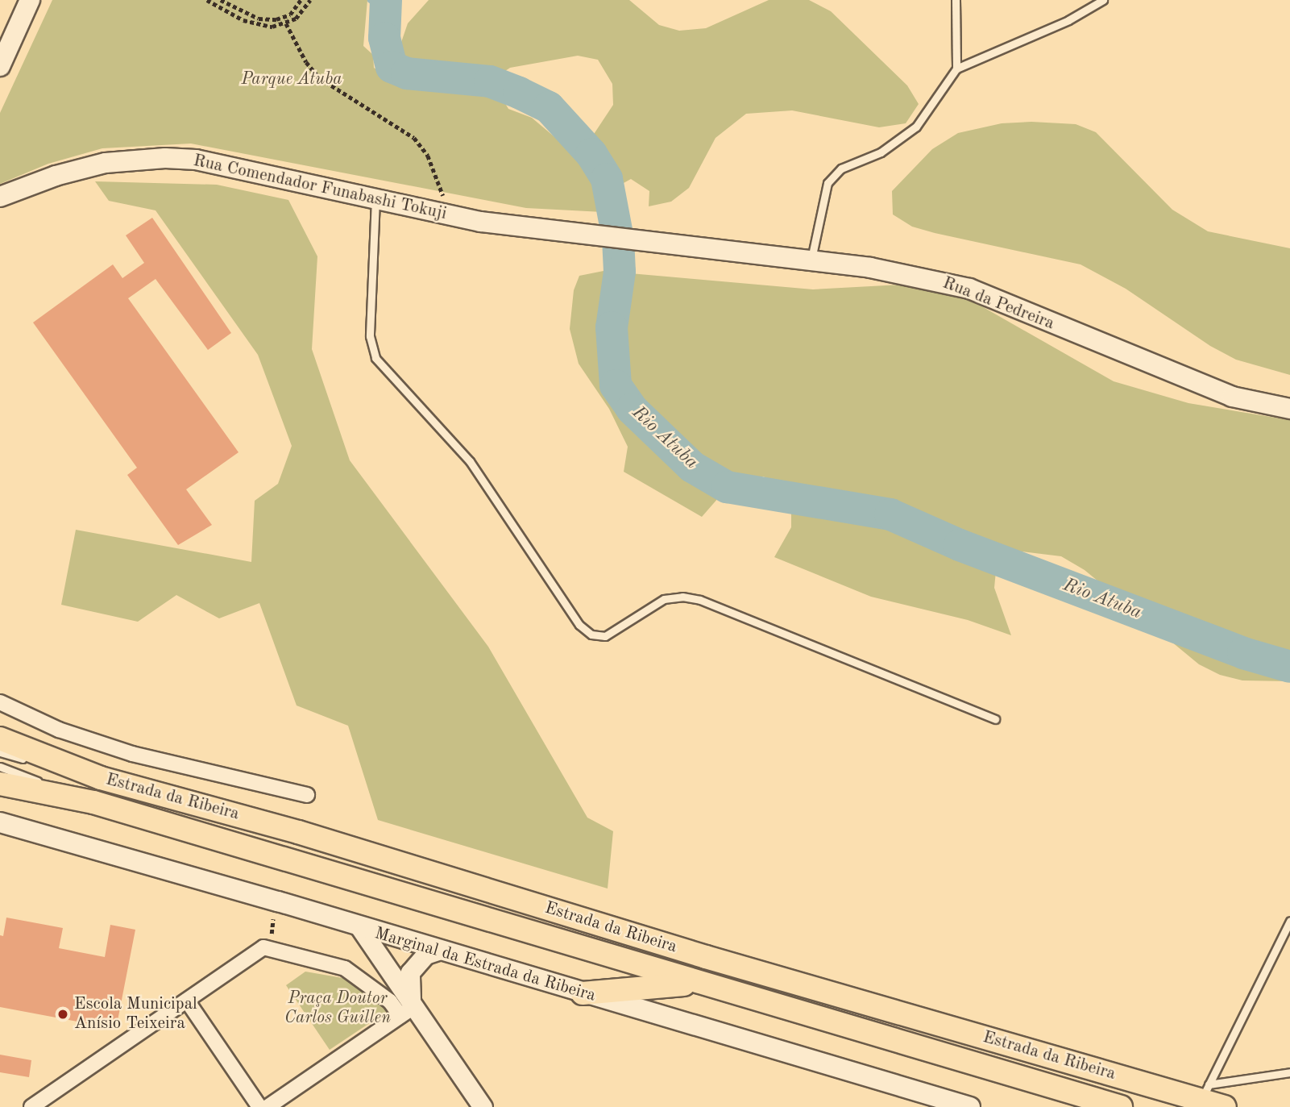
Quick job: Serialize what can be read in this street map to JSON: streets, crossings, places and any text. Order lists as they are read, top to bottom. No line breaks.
{"streets":{"main road":["Rua Comendador Funabashi Tokuji","Rua da Pedreira","Estrada da Ribeira","Marginal da Estrada da Ribeira"]},"crossings":[["Rua Comendador Funabashi Tokuji","Rua da Pedreira"]],"water":["Rio Atuba"],"parks":["Parque Atuba","Praça Doutor Carlos Guillen"],"places":["Escola Municipal Anísio Teixeira"]}
